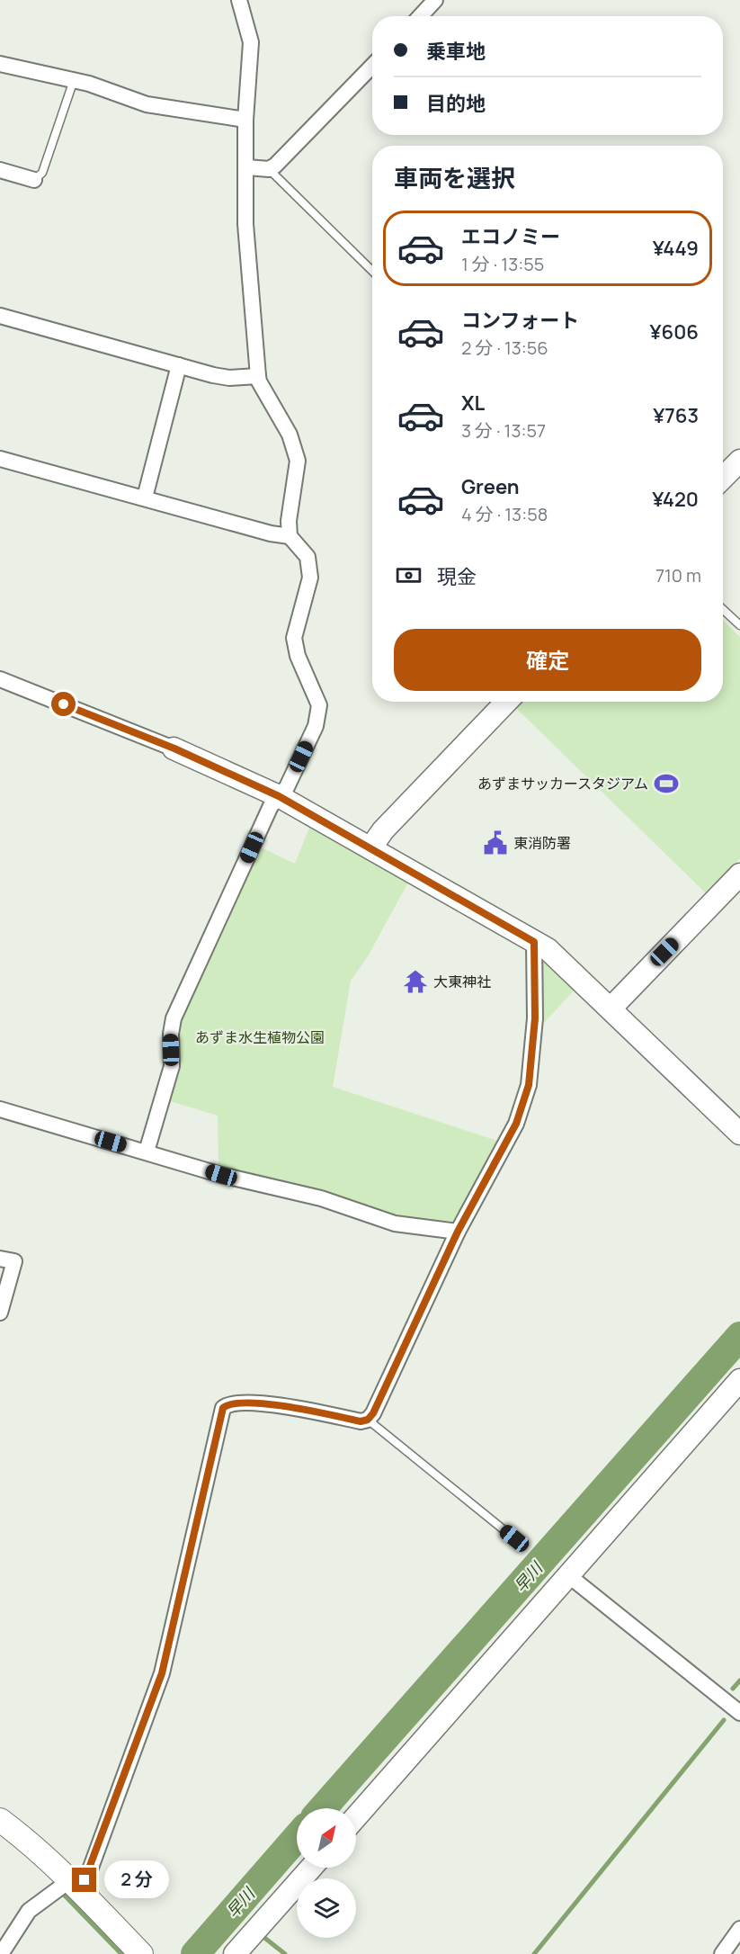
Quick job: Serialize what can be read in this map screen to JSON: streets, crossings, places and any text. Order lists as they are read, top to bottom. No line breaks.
{"water":["早川"],"parks":["あずま水生植物公園"],"places":{"sports":["あずまサッカースタジアム"],"public building":["東消防署"],"temple":["大東神社"]},"north":"top right","page":{"banner":["乗車地","目的地"],"heading":"車両を選択","list":[{"name":"エコノミー","note":"1 分 · 13:55","value":"¥449"},{"name":"コンフォート","note":"2 分 · 13:56","value":"¥606"},{"name":"XL","note":"3 分 · 13:57","value":"¥763"},{"name":"Green","note":"4 分 · 13:58","value":"¥420"}],"pay":["現金","710 m"],"buttons":"確定","bubble":"2 分"}}
